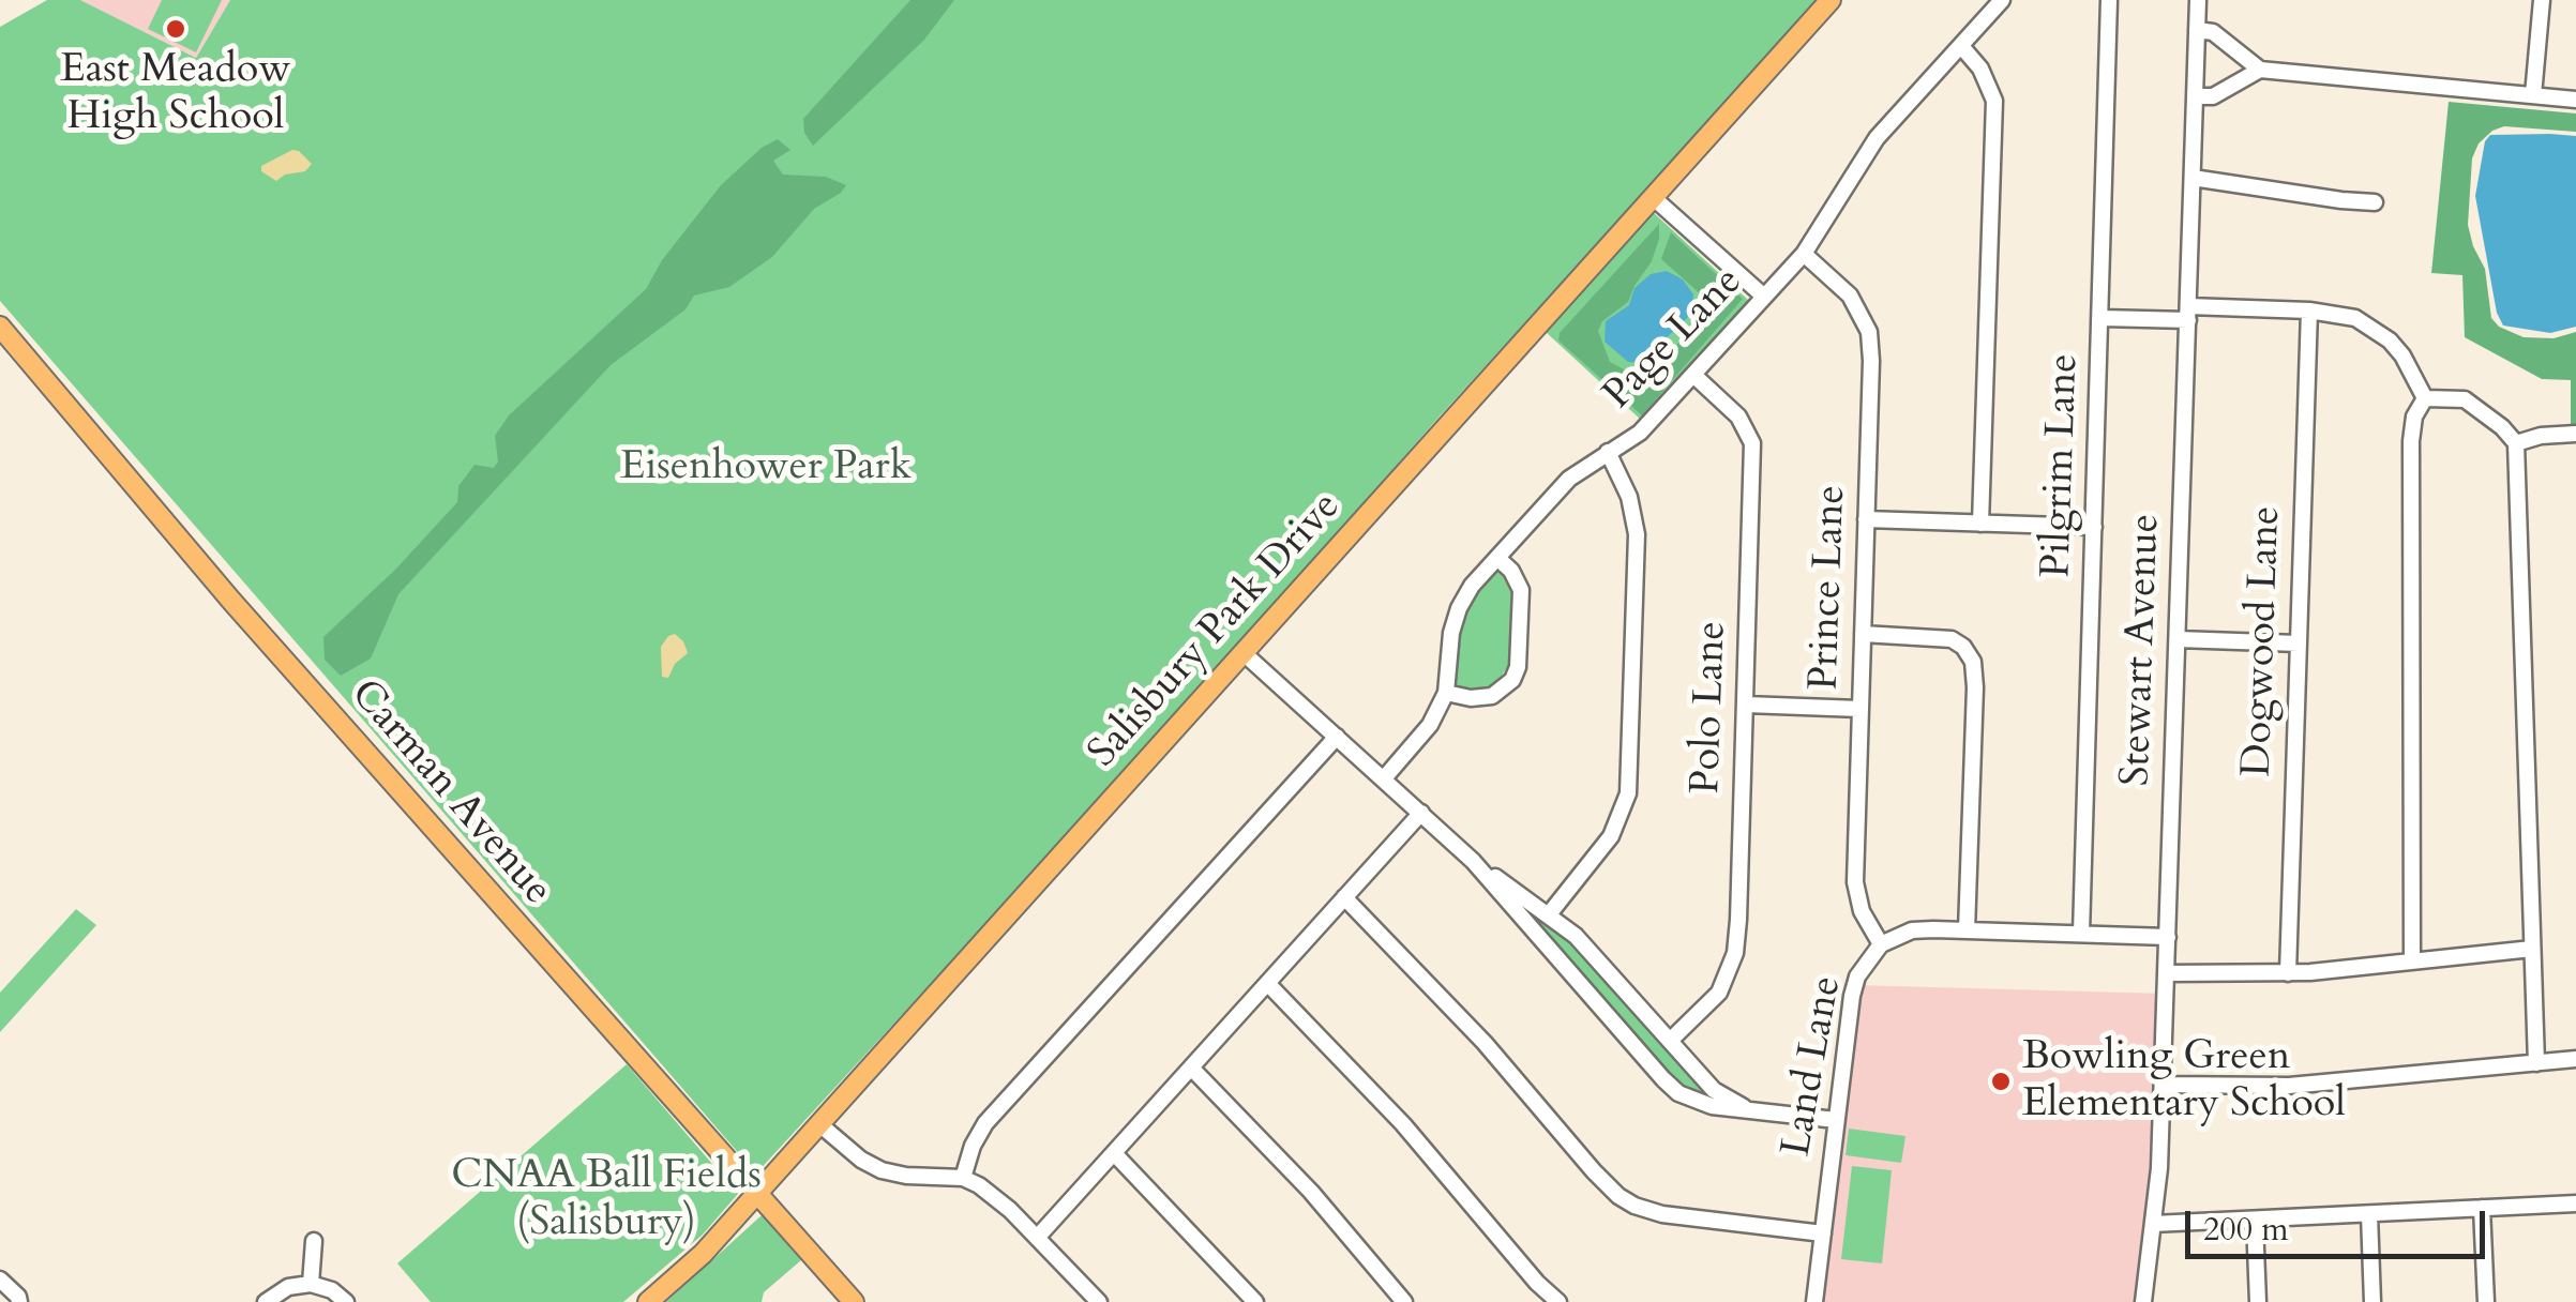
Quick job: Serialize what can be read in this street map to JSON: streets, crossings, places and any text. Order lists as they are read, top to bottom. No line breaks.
{"streets":{"main road":["Salisbury Park Drive","Carman Avenue"],"street":["Page Lane","Pilgrim Lane","Prince Lane","Dogwood Lane","Stewart Avenue","Polo Lane","Land Lane"]},"crossings":[["Page Lane","Prince Lane"],["Page Lane","Polo Lane"],["Pilgrim Lane","Land Lane"],["Prince Lane","Land Lane"],["Salisbury Park Drive","Carman Avenue"],["Stewart Avenue","Land Lane"]],"parks":["Eisenhower Park","CNAA Ball Fields (Salisbury)"],"places":["East Meadow High School","Bowling Green Elementary School"],"scale_bar":"200 m"}
